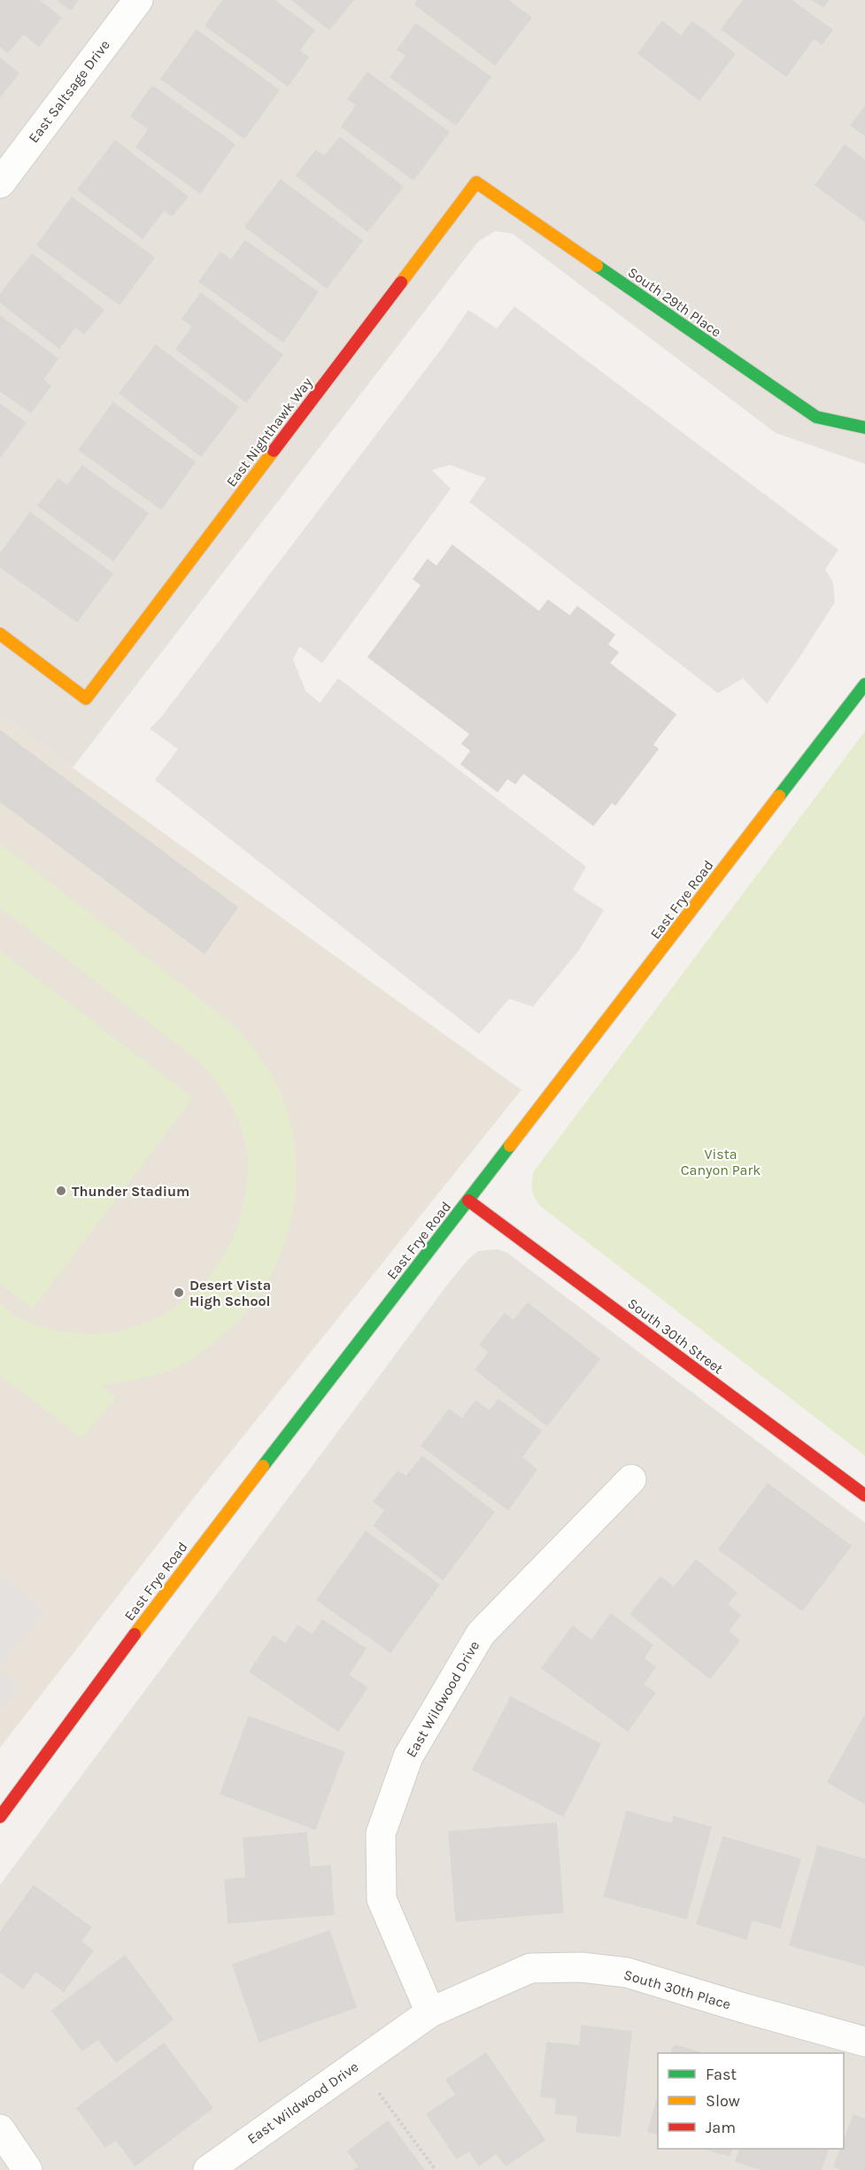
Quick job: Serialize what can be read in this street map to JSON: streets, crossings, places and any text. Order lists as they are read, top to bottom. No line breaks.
{"streets":{"street":["East Saltsage Drive","South 29th Place","East Nighthawk Way","East Frye Road","South 30th Street","East Wildwood Drive","South 30th Place"]},"crossings":[["South 29th Place","East Nighthawk Way"],["East Frye Road","South 30th Street"],["East Wildwood Drive","South 30th Place"]],"parks":["Vista Canyon Park"],"places":["Thunder Stadium","Desert Vista High School"],"legend":["Fast","Slow","Jam"]}
